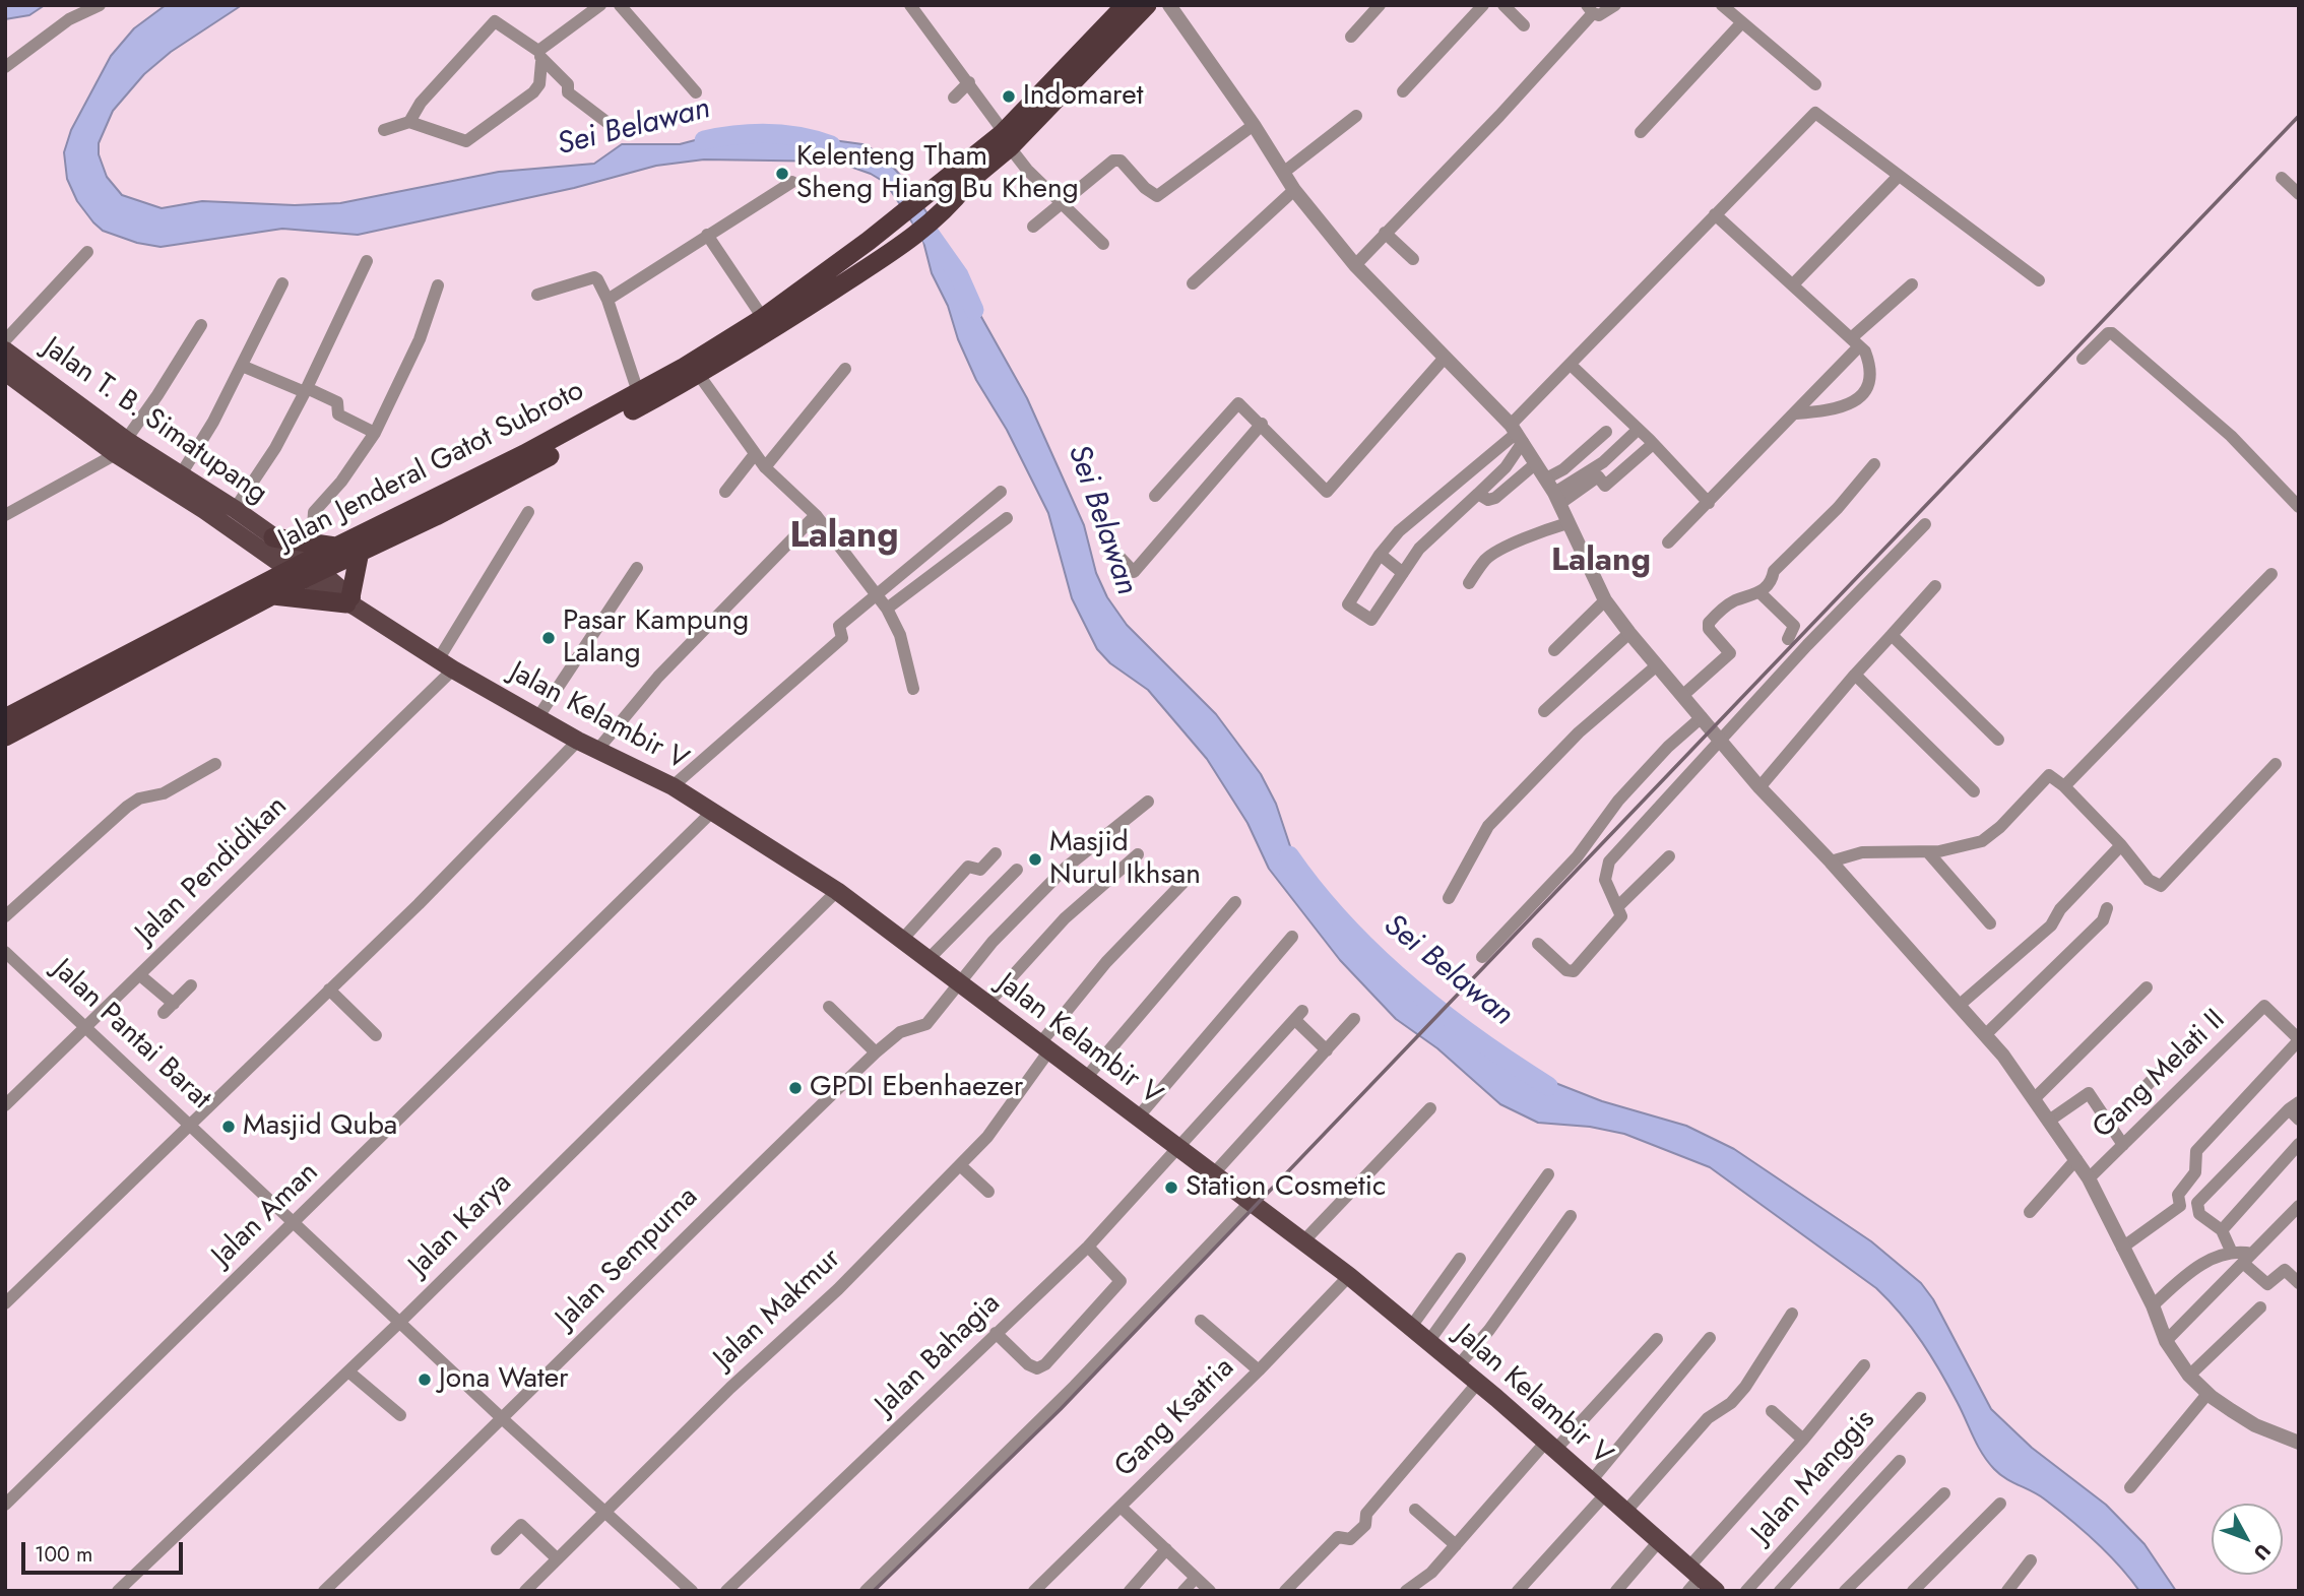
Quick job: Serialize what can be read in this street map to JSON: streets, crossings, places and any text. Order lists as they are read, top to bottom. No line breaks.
{"streets":{"highway":["Jalan Jenderal Gatot Subroto"],"main road":["Jalan T. B. Simatupang","Jalan Kelambir V"],"street":["Jalan Pendidikan","Jalan Pantai Barat","Gang Melati II","Jalan Aman","Jalan Karya","Jalan Sempurna","Jalan Makmur","Jalan Bahagia","Gang Ksatria","Jalan Manggis"]},"crossings":[["Jalan T. B. Simatupang","Jalan Jenderal Gatot Subroto"],["Jalan T. B. Simatupang","Jalan Kelambir V"],["Jalan Jenderal Gatot Subroto","Jalan Kelambir V"],["Jalan Kelambir V","Jalan Pendidikan"],["Jalan Kelambir V","Jalan Aman"],["Jalan Kelambir V","Jalan Karya"],["Jalan Kelambir V","Jalan Sempurna"],["Jalan Kelambir V","Jalan Makmur"],["Jalan Kelambir V","Jalan Bahagia"],["Jalan Kelambir V","Gang Ksatria"],["Jalan Pendidikan","Jalan Pantai Barat"],["Jalan Pantai Barat","Jalan Aman"],["Jalan Pantai Barat","Jalan Karya"],["Jalan Pantai Barat","Jalan Sempurna"],["Jalan Pantai Barat","Jalan Makmur"]],"districts":["Lalang","Lalang"],"water":["Sei Belawan"],"places":["Indomaret","Kelenteng Tham Sheng Hiang Bu Kheng","Pasar Kampung Lalang","Masjid Nurul Ikhsan","GPDI Ebenhaezer","Masjid Quba","Station Cosmetic","Jona Water"],"scale_bar":"100 m","north":"bottom right"}
